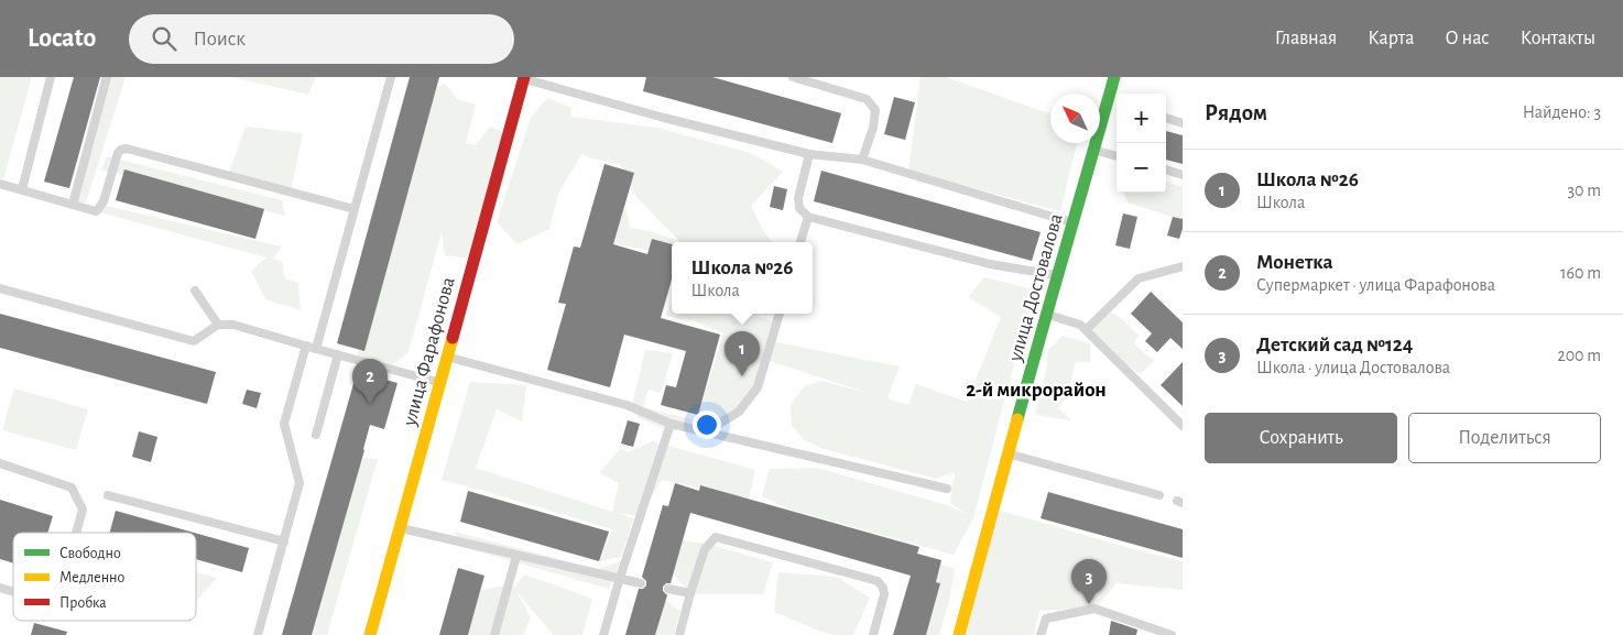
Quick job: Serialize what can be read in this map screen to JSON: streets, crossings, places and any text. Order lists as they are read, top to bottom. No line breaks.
{"streets":{"street":["улица Достовалова","улица Фарафонова"]},"districts":["2-й микрорайон"],"legend":["Свободно","Медленно","Пробка"],"north":"top left","page":{"header":"Locato","search":"Поиск","nav":["Главная","Карта","О нас","Контакты"],"heading":["Рядом","Найдено: 3"],"map_buttons":["+","−"],"list":[{"mark":"1","name":"Школа №26","note":"Школа","value":"30 m"},{"mark":"2","name":"Монетка","note":"Супермаркет · улица Фарафонова","value":"160 m"},{"mark":"3","name":"Детский сад №124","note":"Школа · улица Достовалова","value":"200 m"}],"popup":["Школа №26","Школа"],"pins":["1","2","3"],"buttons":["Сохранить","Поделиться"]}}
